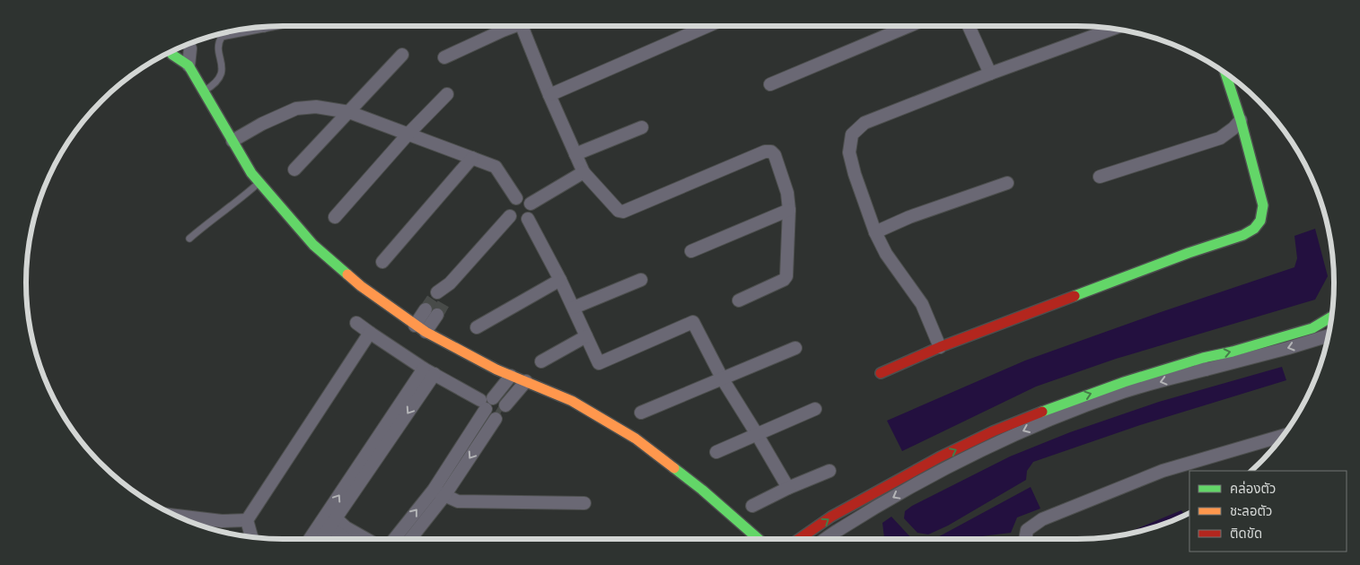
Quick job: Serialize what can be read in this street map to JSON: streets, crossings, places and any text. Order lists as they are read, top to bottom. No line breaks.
{"legend":["คล่องตัว","ชะลอตัว","ติดขัด"]}
